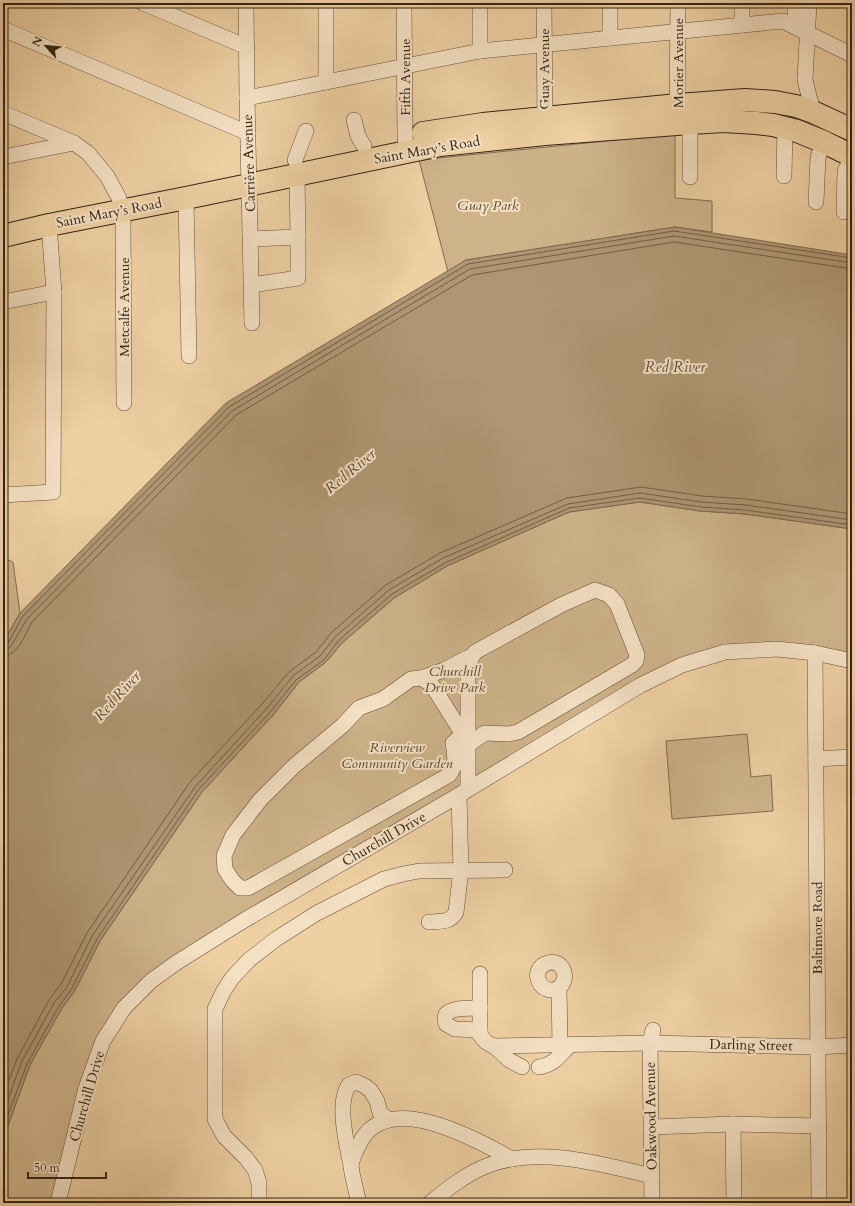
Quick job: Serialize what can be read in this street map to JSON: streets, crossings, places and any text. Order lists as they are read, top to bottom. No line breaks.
{"streets":{"highway":["Saint Mary’s Road"],"street":["Morier Avenue","Guay Avenue","Fifth Avenue","Carrière Avenue","Metcalfe Avenue","Churchill Drive","Baltimore Road","Darling Street","Oakwood Avenue"]},"crossings":[["Morier Avenue","Saint Mary’s Road"],["Guay Avenue","Saint Mary’s Road"],["Fifth Avenue","Saint Mary’s Road"],["Saint Mary’s Road","Carrière Avenue"],["Saint Mary’s Road","Metcalfe Avenue"],["Churchill Drive","Baltimore Road"],["Baltimore Road","Darling Street"],["Darling Street","Oakwood Avenue"]],"water":["Red River"],"parks":["Guay Park","Churchill Drive Park","Riverview Community Garden"],"scale_bar":"50 m","north":"top left"}
